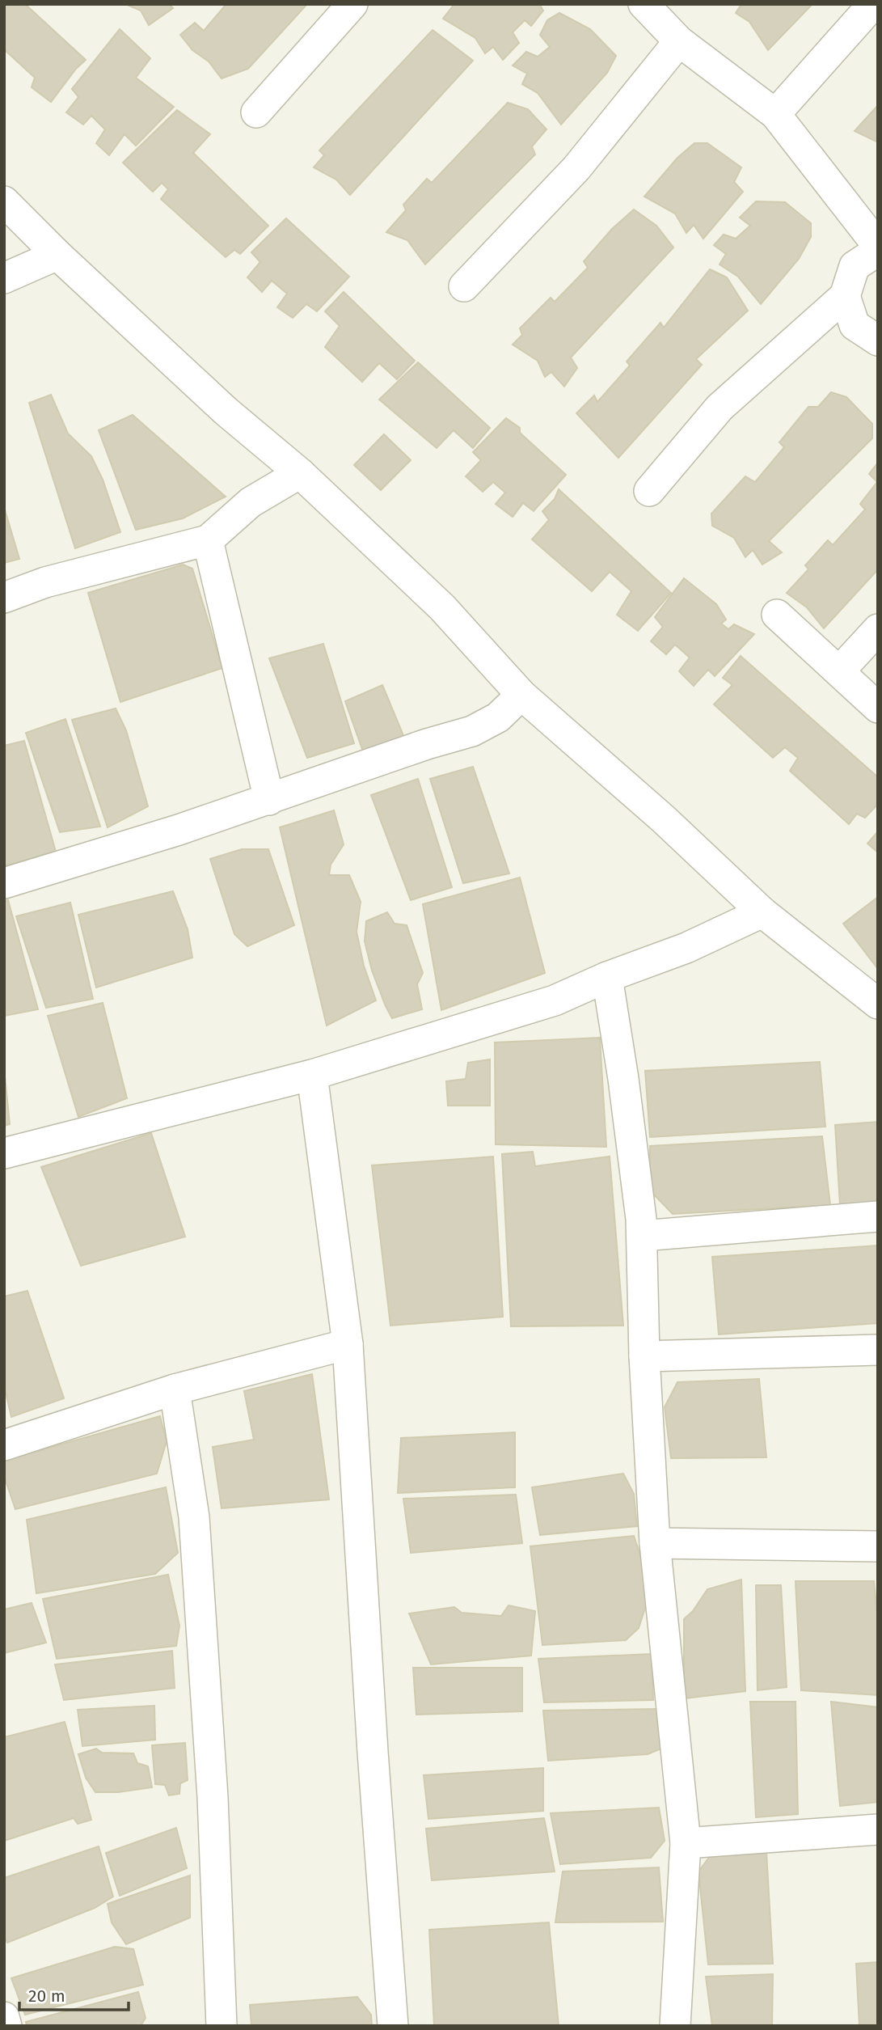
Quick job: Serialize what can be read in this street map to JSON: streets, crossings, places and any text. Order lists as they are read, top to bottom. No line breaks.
{"scale_bar":"20 m"}
